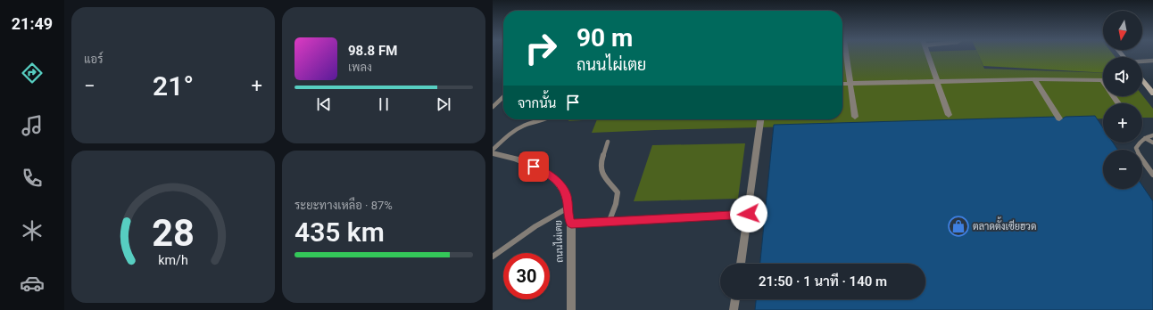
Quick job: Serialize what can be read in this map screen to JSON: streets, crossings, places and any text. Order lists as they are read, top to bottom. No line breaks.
{"streets":{"street":["ถนนไผ่เตย"]},"places":{"shop":["ตลาดตั้งเซียฮวด"]},"north":"bottom","page":{"tabs":"21:49","tile":["แอร์",["ระยะทางเหลือ · 87%","435 km"]],"map_buttons":["+","−"],"turn":["90 m","ถนนไผ่เตย"],"song":["98.8 FM","เพลง"],"heat":["−","21°","+"],"then":"จากนั้น","limit":"30","trip":"21:50 · 1 นาที · 140 m","gauge":["28","km/h"]}}
